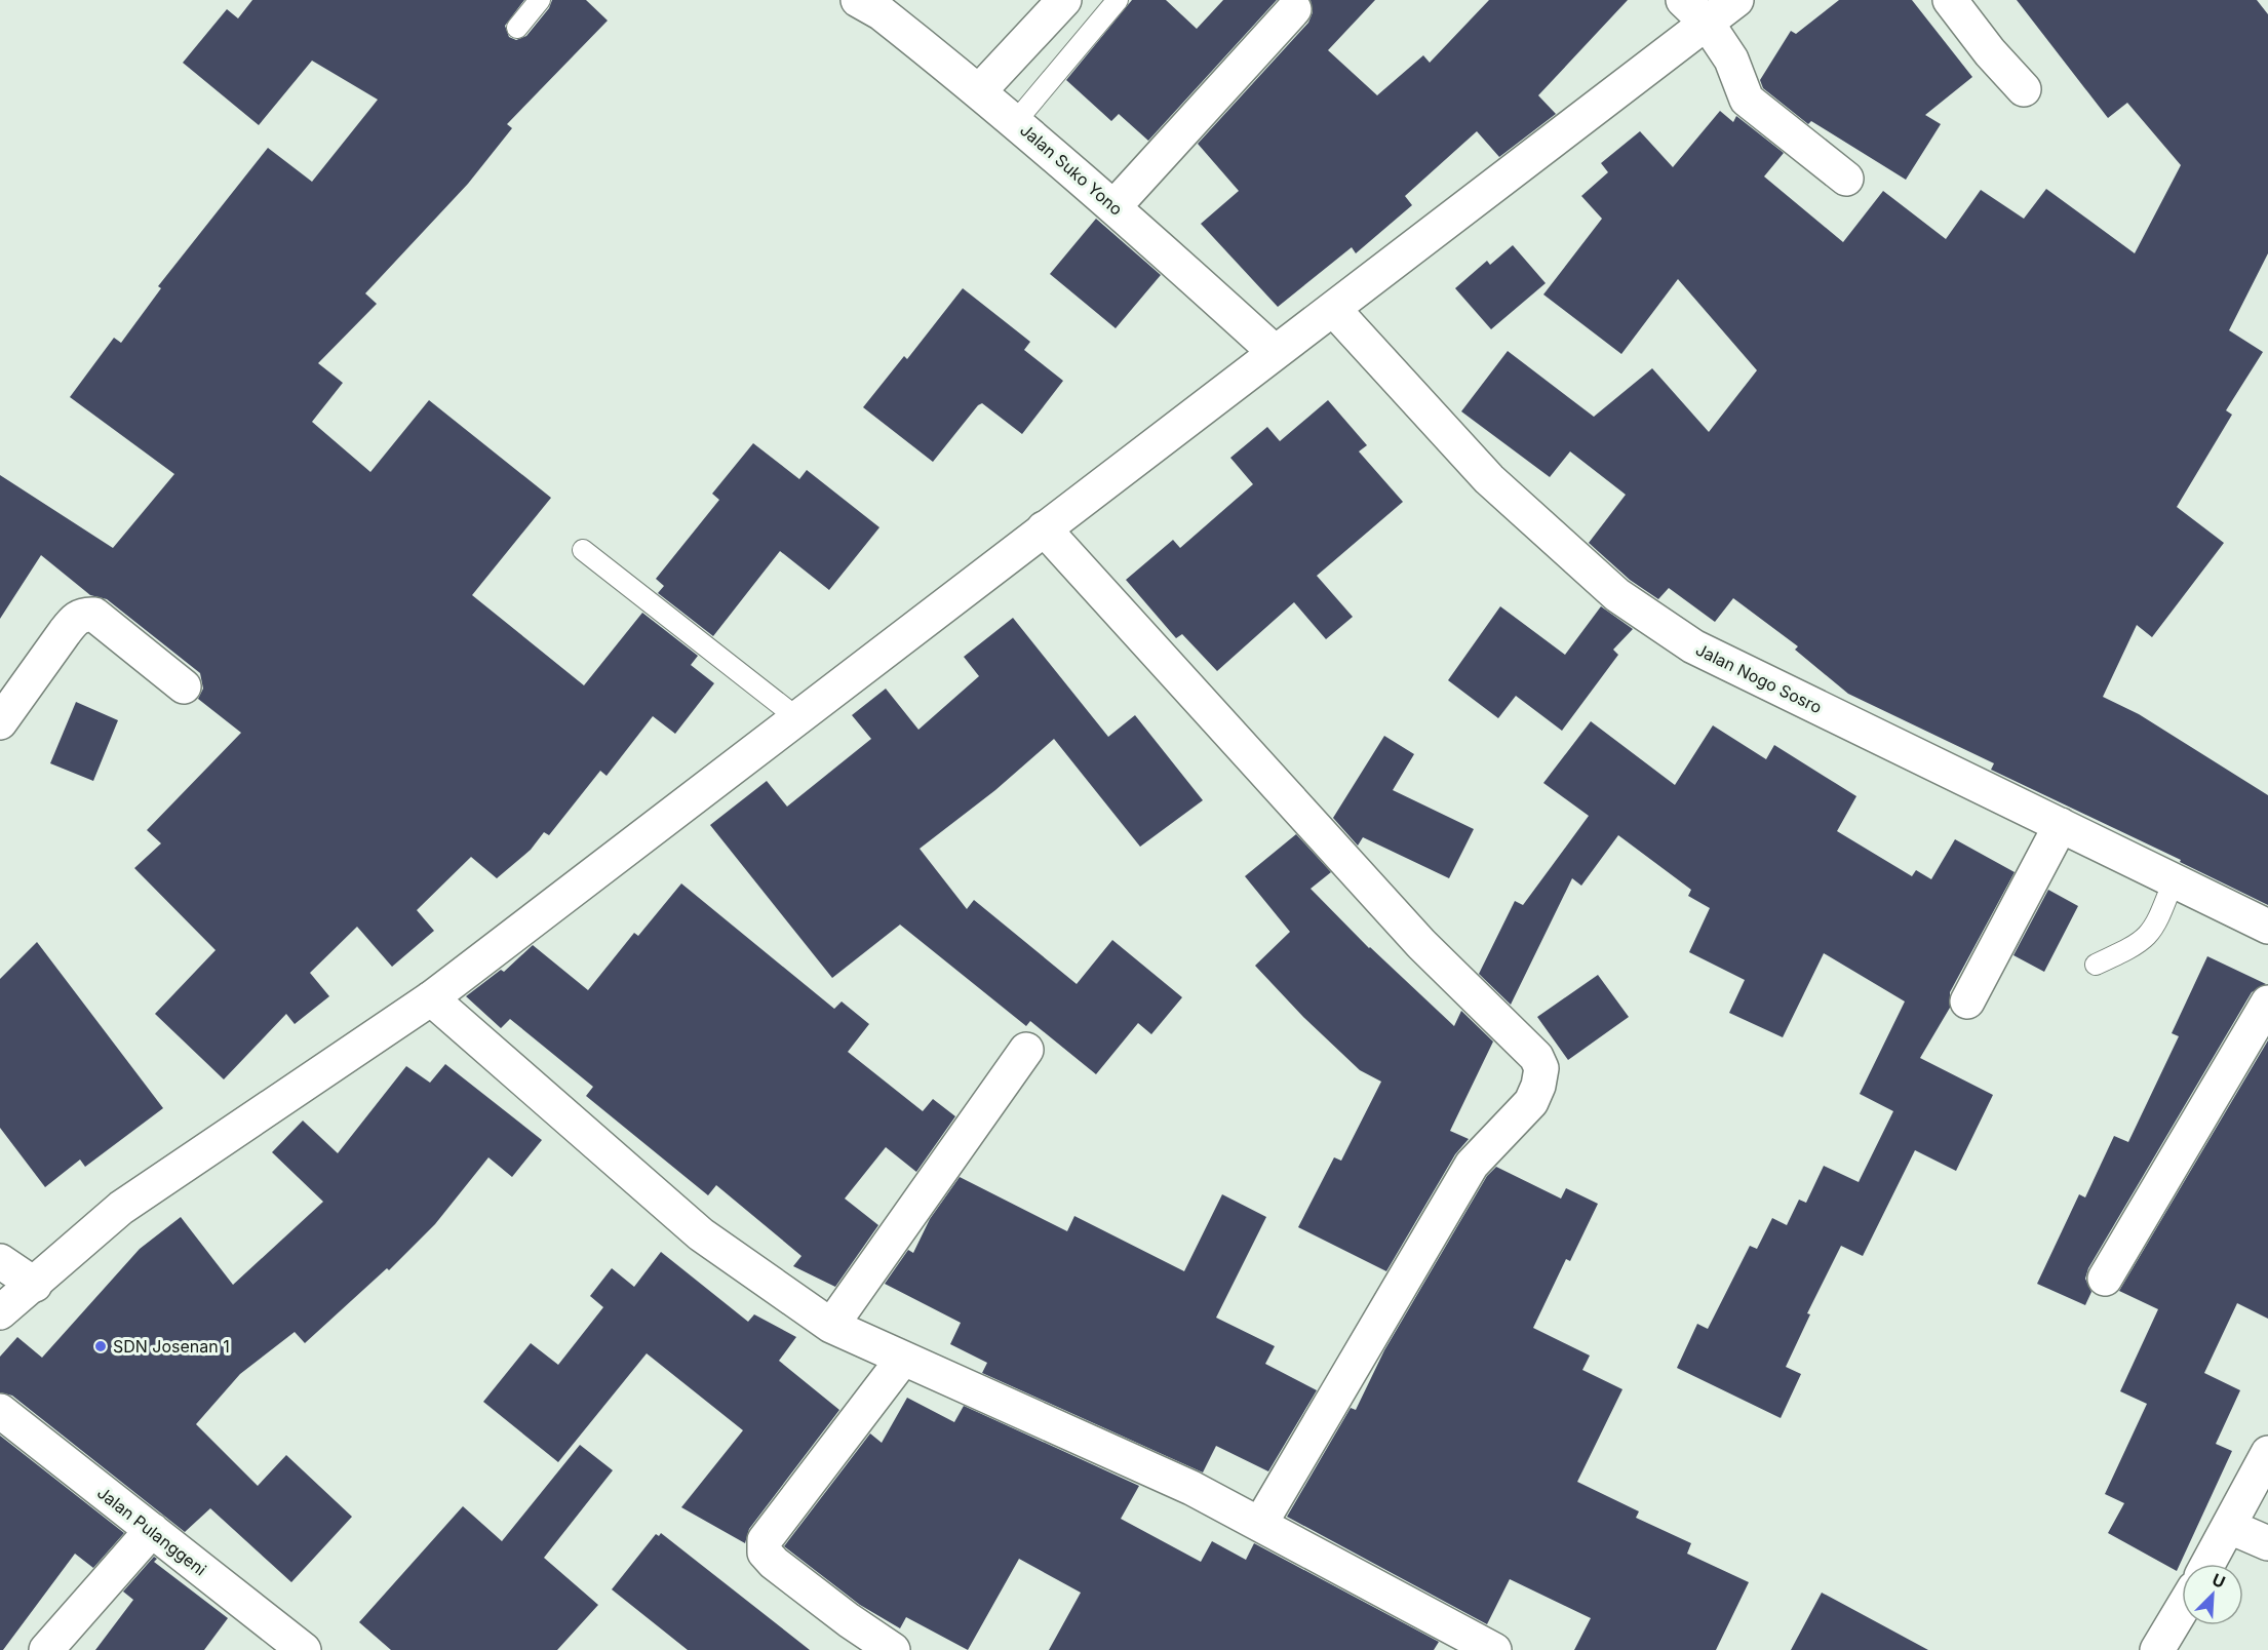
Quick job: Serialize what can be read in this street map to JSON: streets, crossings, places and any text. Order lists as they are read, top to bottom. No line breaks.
{"streets":{"street":["Jalan Suko Yono","Jalan Nogo Sosro","Jalan Pulanggeni"]},"places":["SDN Josenan 1"],"north":"top right"}
